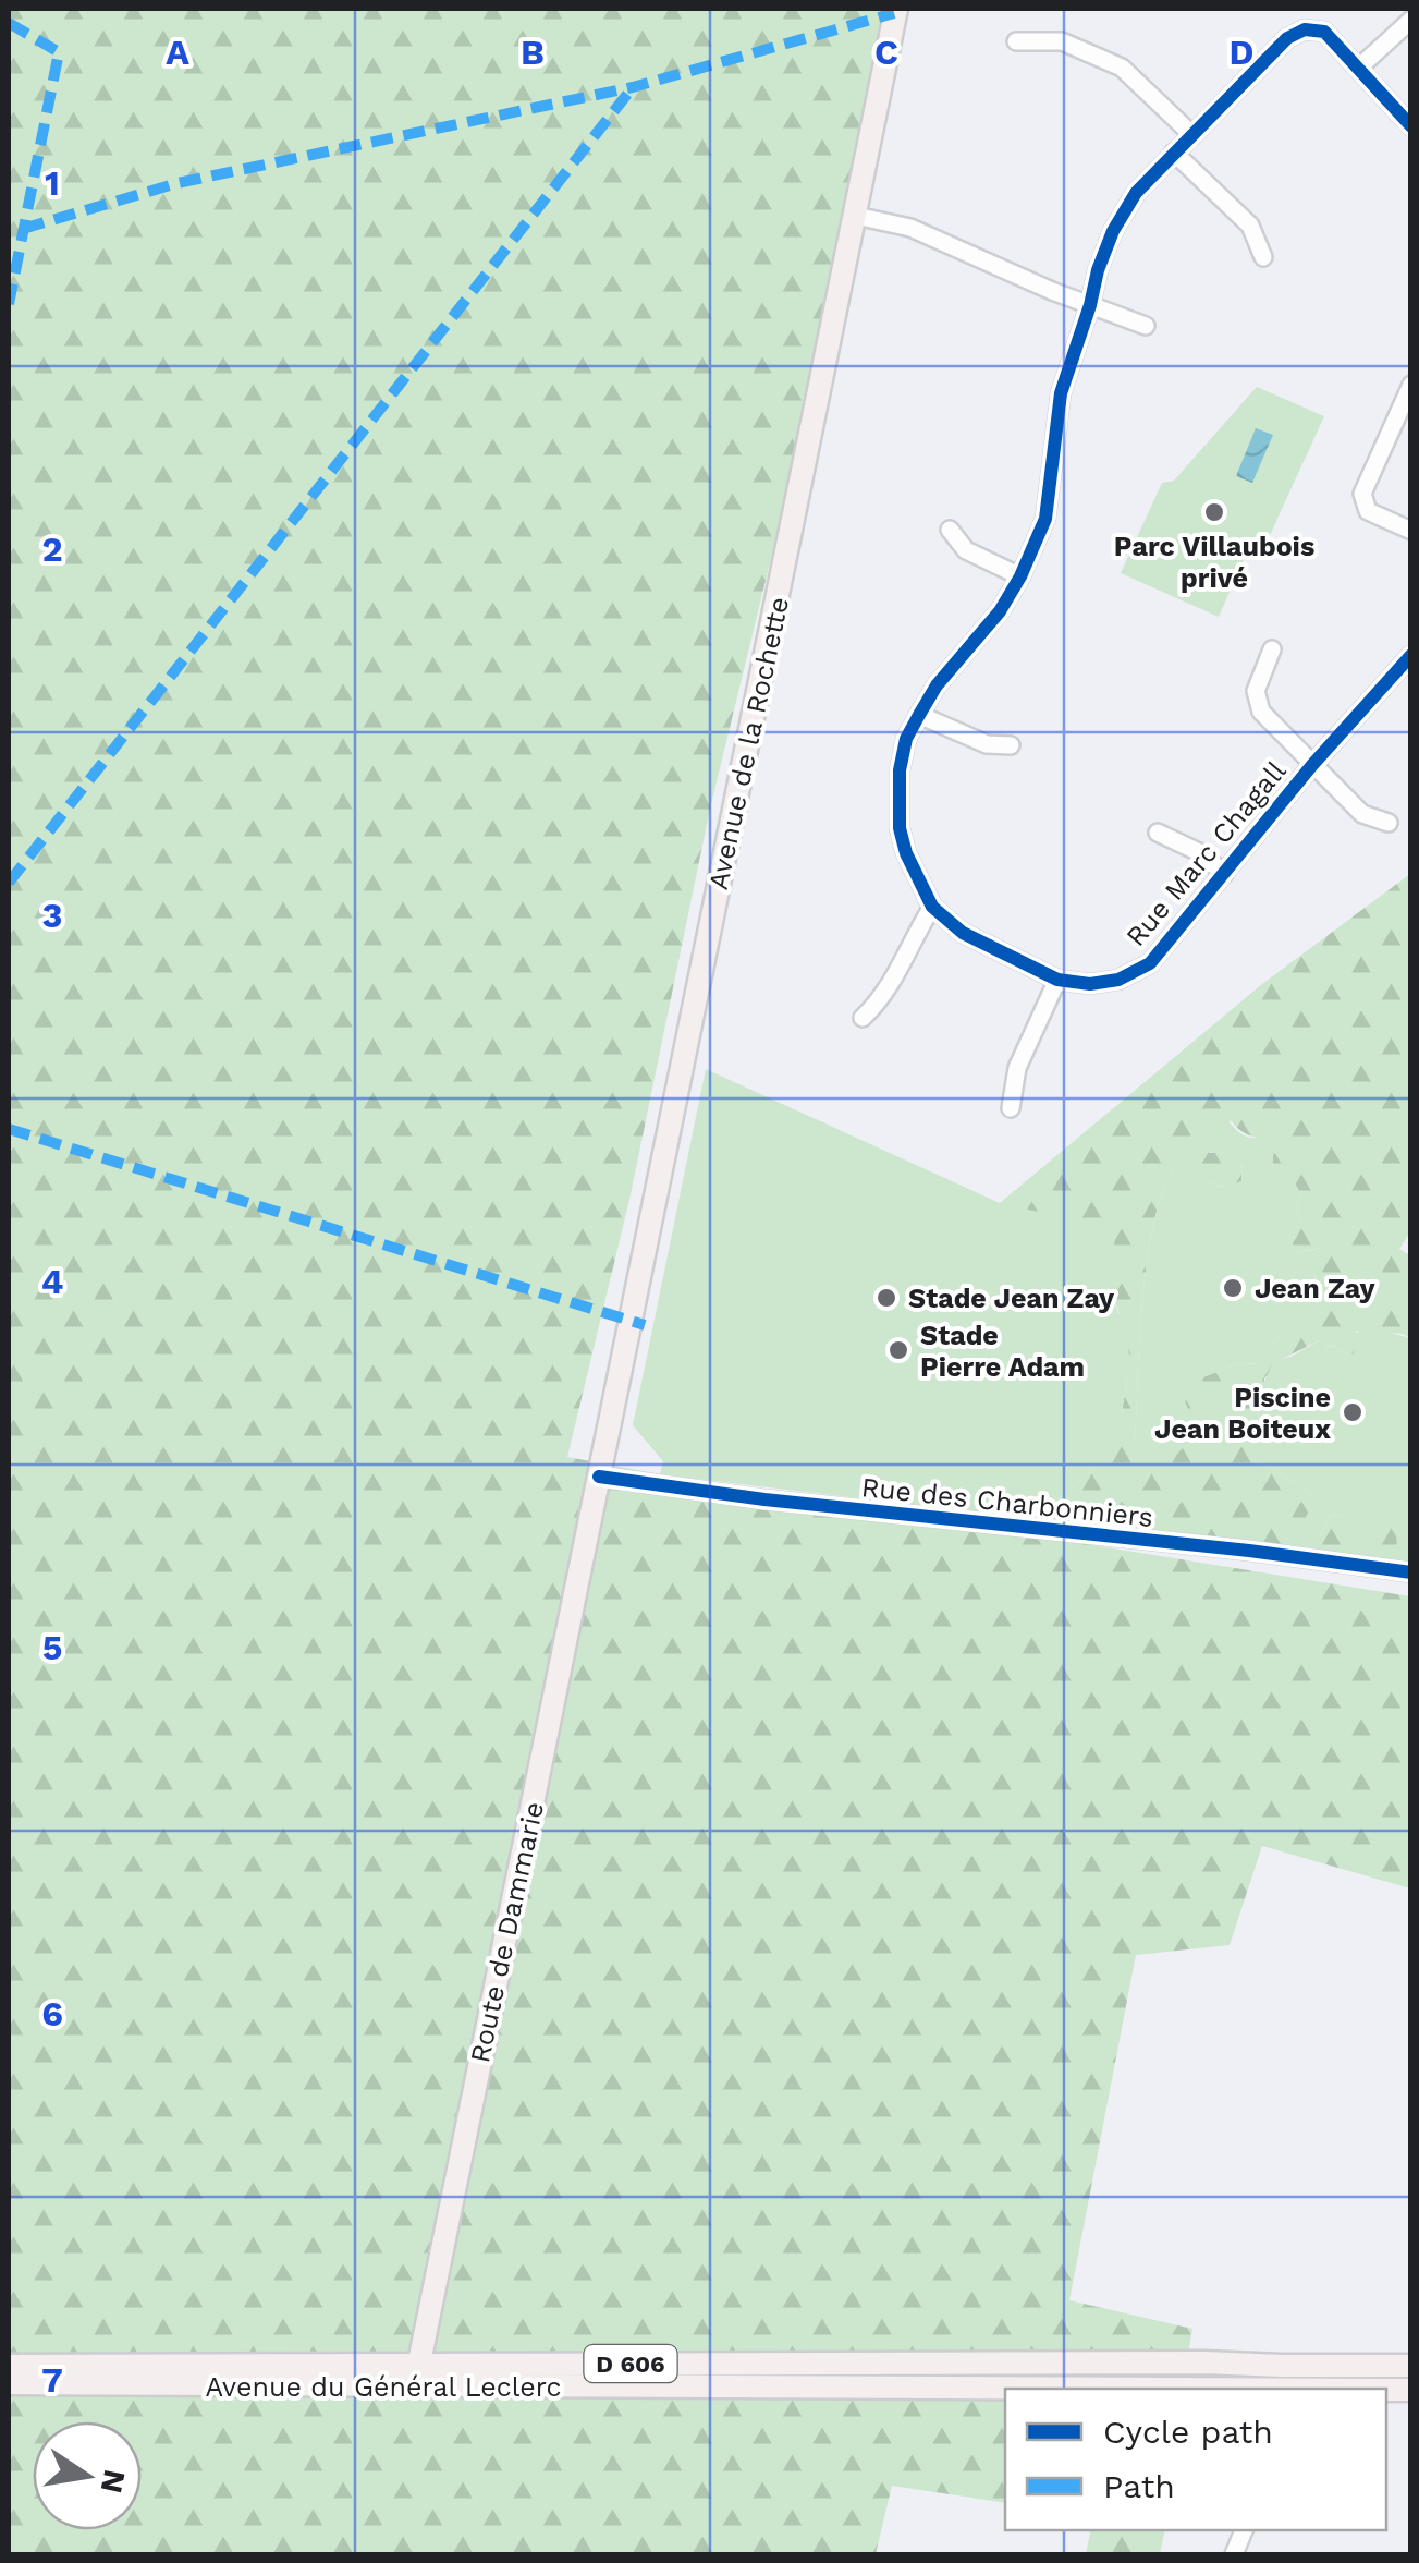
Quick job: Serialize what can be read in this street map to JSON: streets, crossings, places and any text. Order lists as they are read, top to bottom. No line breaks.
{"streets":{"main road":["Avenue de la Rochette","Route de Dammarie","D 606","Avenue du Général Leclerc"],"street":["Rue Marc Chagall","Rue des Charbonniers"]},"crossings":[["Avenue de la Rochette","Rue des Charbonniers"],["Avenue de la Rochette","Route de Dammarie"],["Rue des Charbonniers","Route de Dammarie"],["Route de Dammarie","Avenue du Général Leclerc"],["D 606","Avenue du Général Leclerc"]],"places":["Parc Villaubois privé","Jean Zay","Stade Jean Zay","Stade Pierre Adam","Piscine Jean Boiteux"],"legend":["Cycle path","Path"],"north":"right","grid":{"columns":["A","B","C","D"],"rows":["1","2","3","4","5","6","7"]}}
